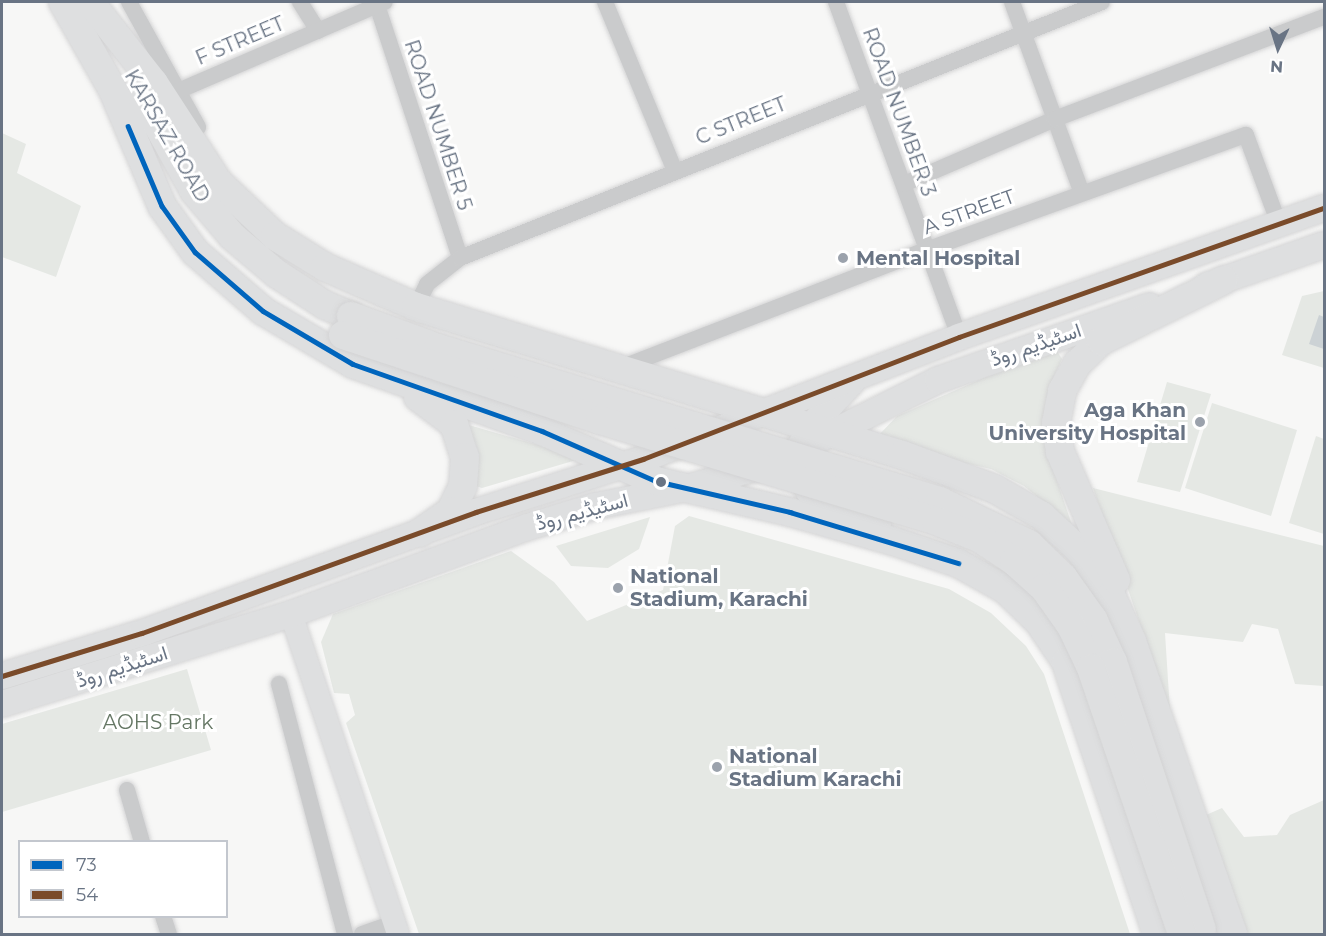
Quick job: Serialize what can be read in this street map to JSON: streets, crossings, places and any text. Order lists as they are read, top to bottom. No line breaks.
{"streets":{"highway":["KARSAZ ROAD"],"main road":["اسٹیڈیم روڈ"],"street":["F STREET","ROAD NUMBER 3","C STREET","ROAD NUMBER 5","A STREET"]},"crossings":[["F STREET","ROAD NUMBER 5"],["ROAD NUMBER 3","C STREET"],["ROAD NUMBER 3","A STREET"],["ROAD NUMBER 3","اسٹیڈیم روڈ"],["C STREET","ROAD NUMBER 5"],["A STREET","اسٹیڈیم روڈ"]],"parks":["AOHS Park"],"places":["Mental Hospital","Aga Khan University Hospital","National Stadium, Karachi","National Stadium Karachi"],"lines":["transit line 73","transit line 54"],"legend":["73","54"],"north":"bottom"}
